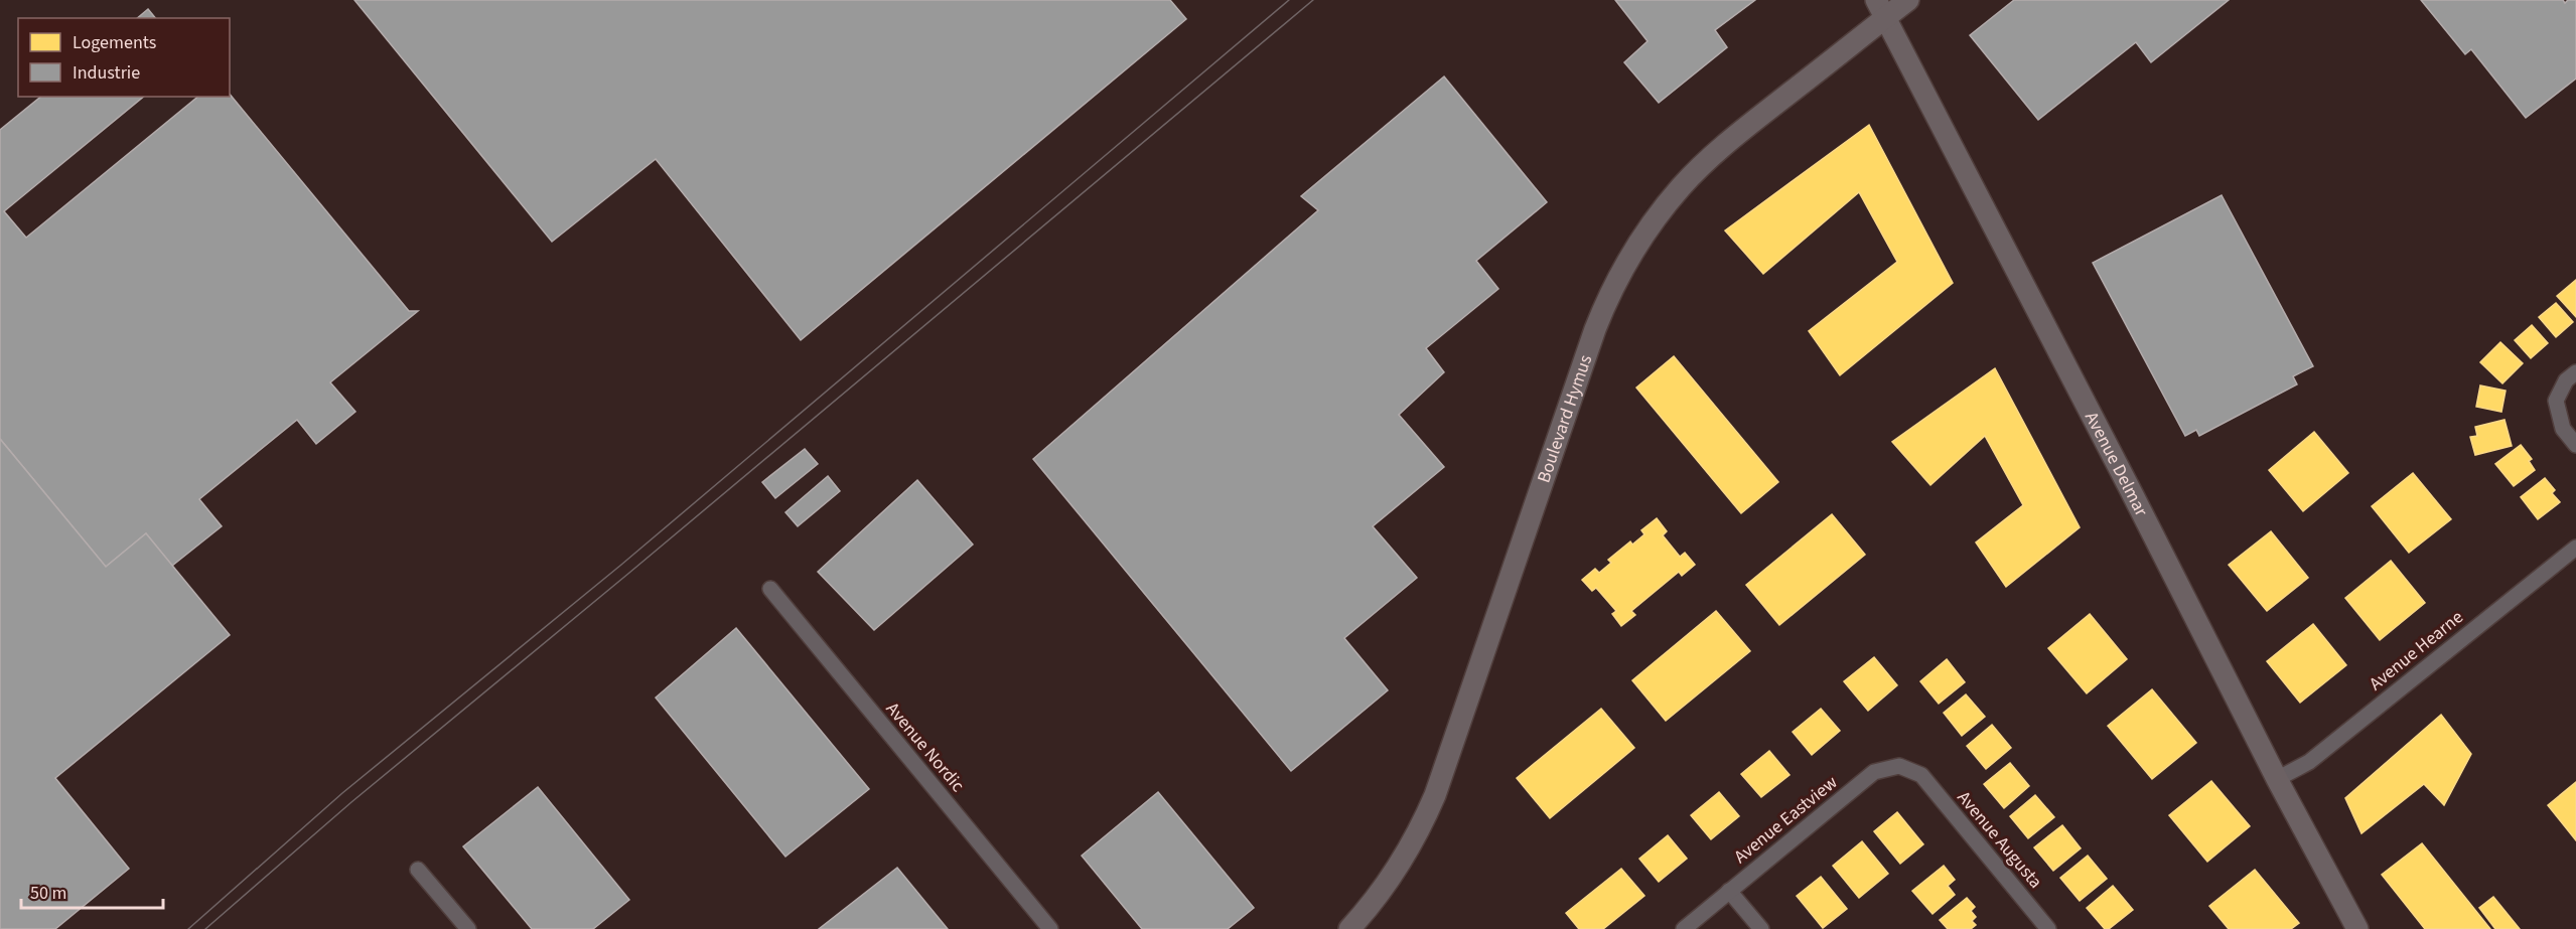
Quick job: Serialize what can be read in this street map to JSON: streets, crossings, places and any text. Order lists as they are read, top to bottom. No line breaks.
{"streets":{"street":["Boulevard Hymus","Avenue Delmar","Avenue Hearne","Avenue Nordic","Avenue Eastview","Avenue Augusta"]},"crossings":[["Boulevard Hymus","Avenue Delmar"],["Avenue Delmar","Avenue Hearne"],["Avenue Eastview","Avenue Augusta"]],"legend":["Logements","Industrie"],"scale_bar":"50 m"}
